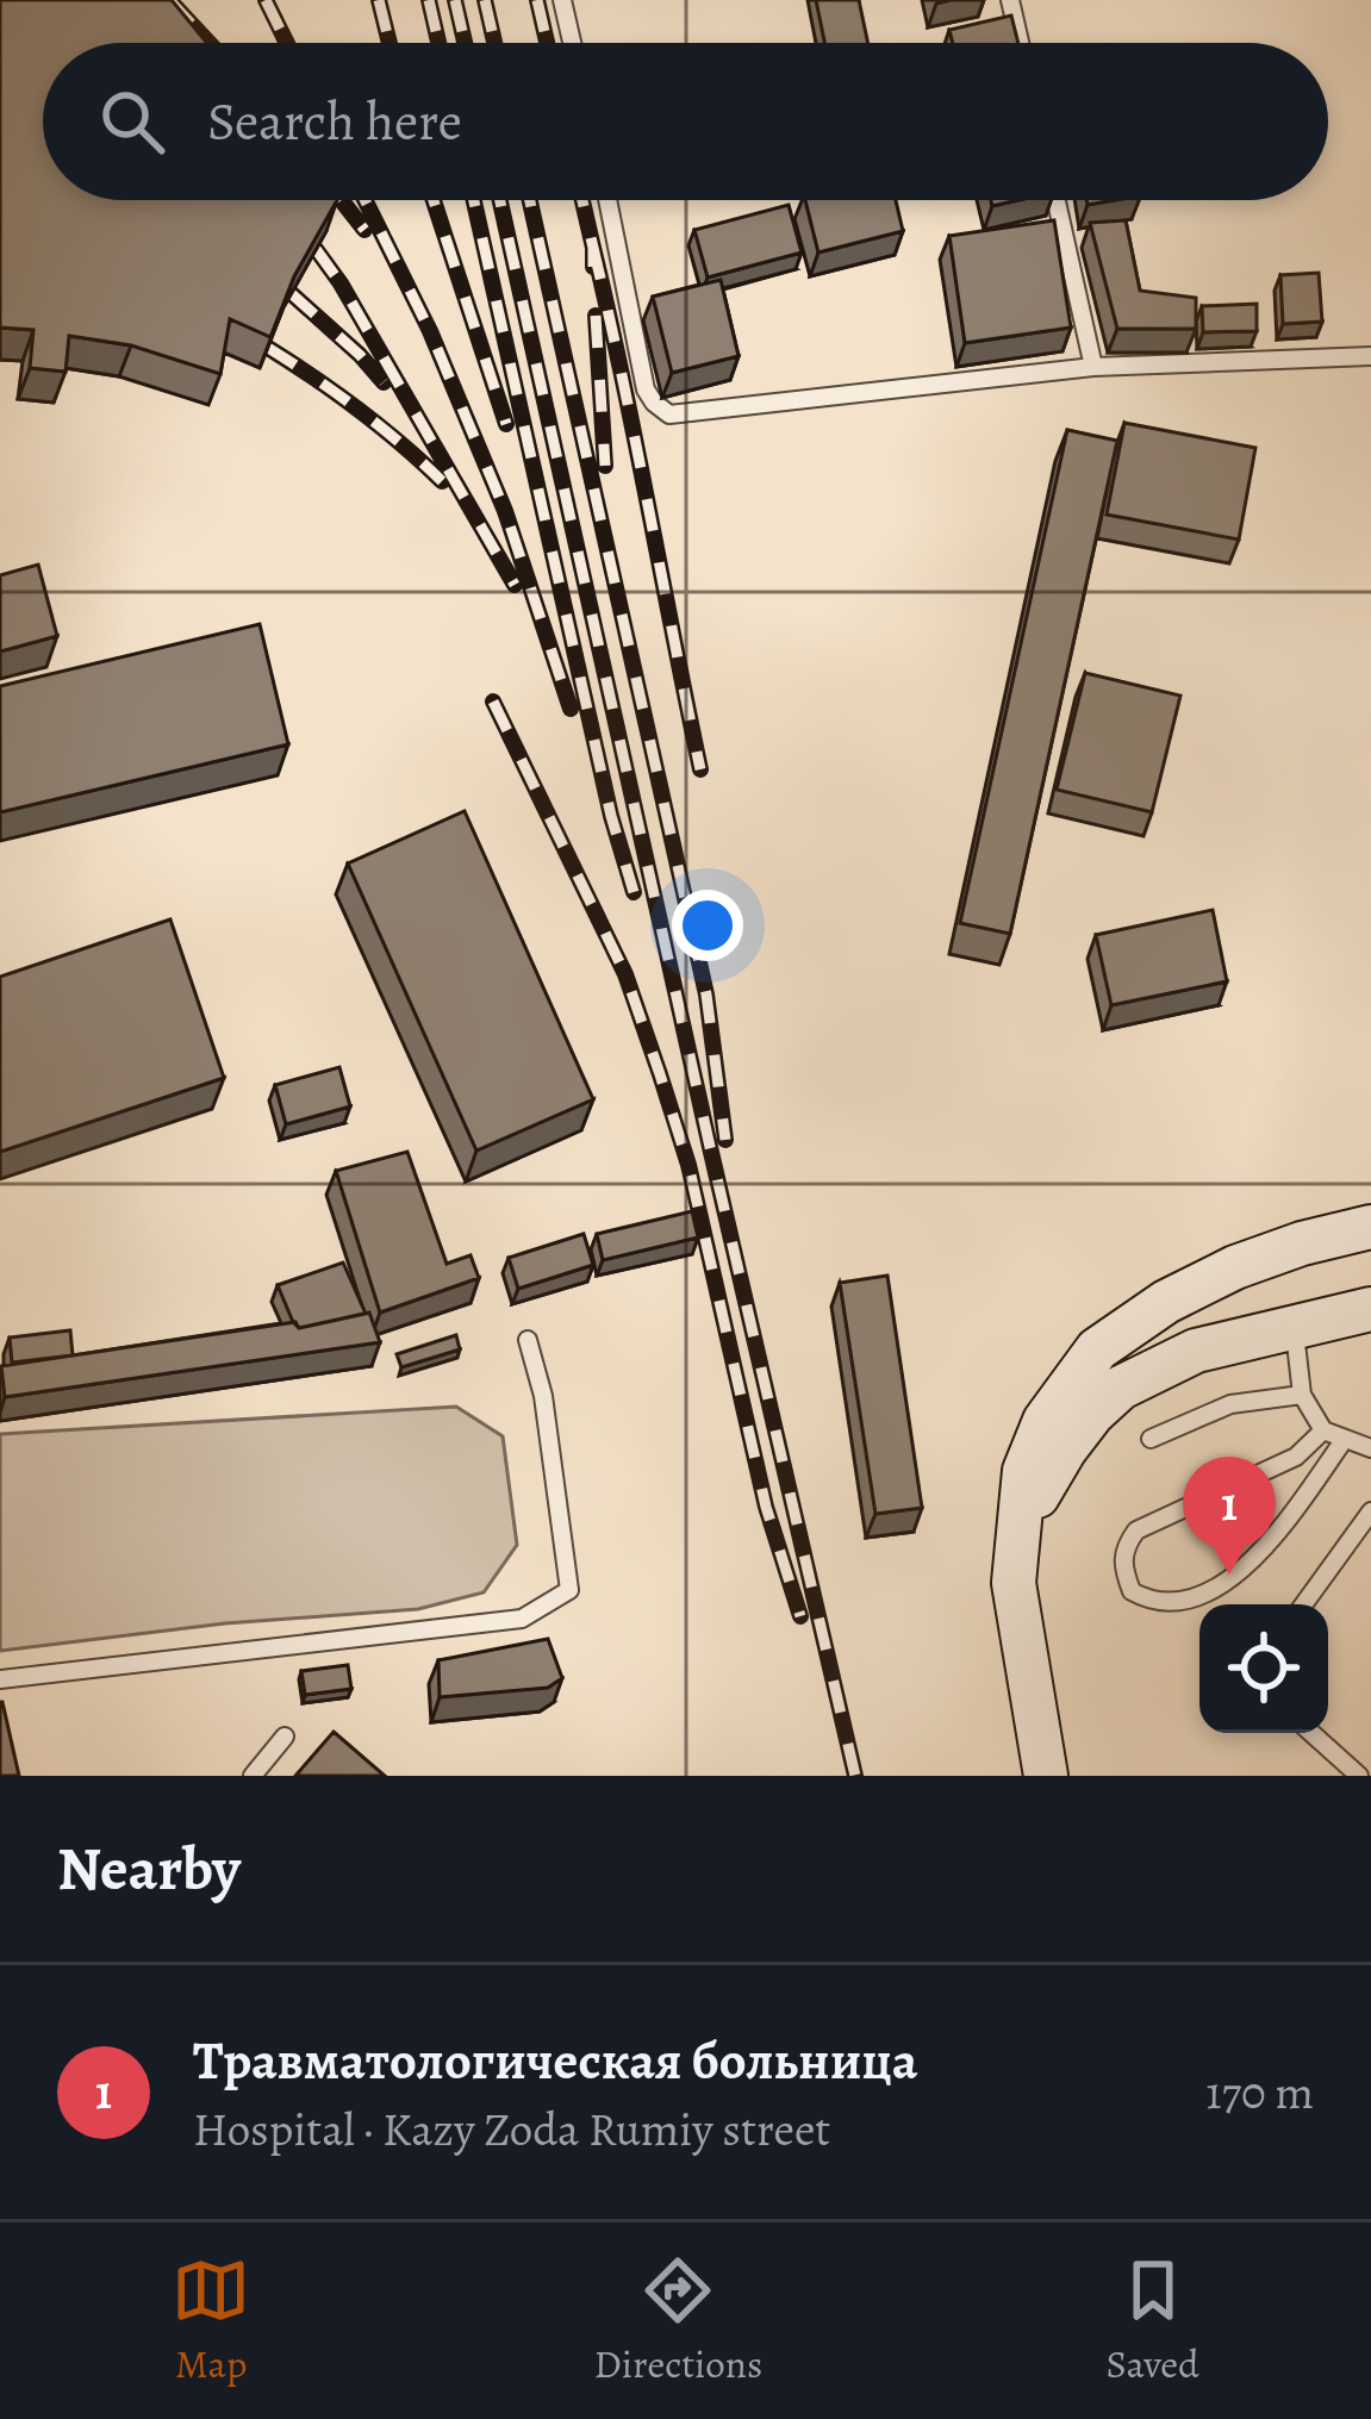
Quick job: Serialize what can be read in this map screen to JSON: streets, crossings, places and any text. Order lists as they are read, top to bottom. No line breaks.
{"page":{"search":"Search here","pins":"1","heading":"Nearby","list":[{"mark":"1","name":"Травматологическая больница","note":"Hospital · Kazy Zoda Rumiy street","value":"170 m"}],"nav":["Map","Directions","Saved"]}}
